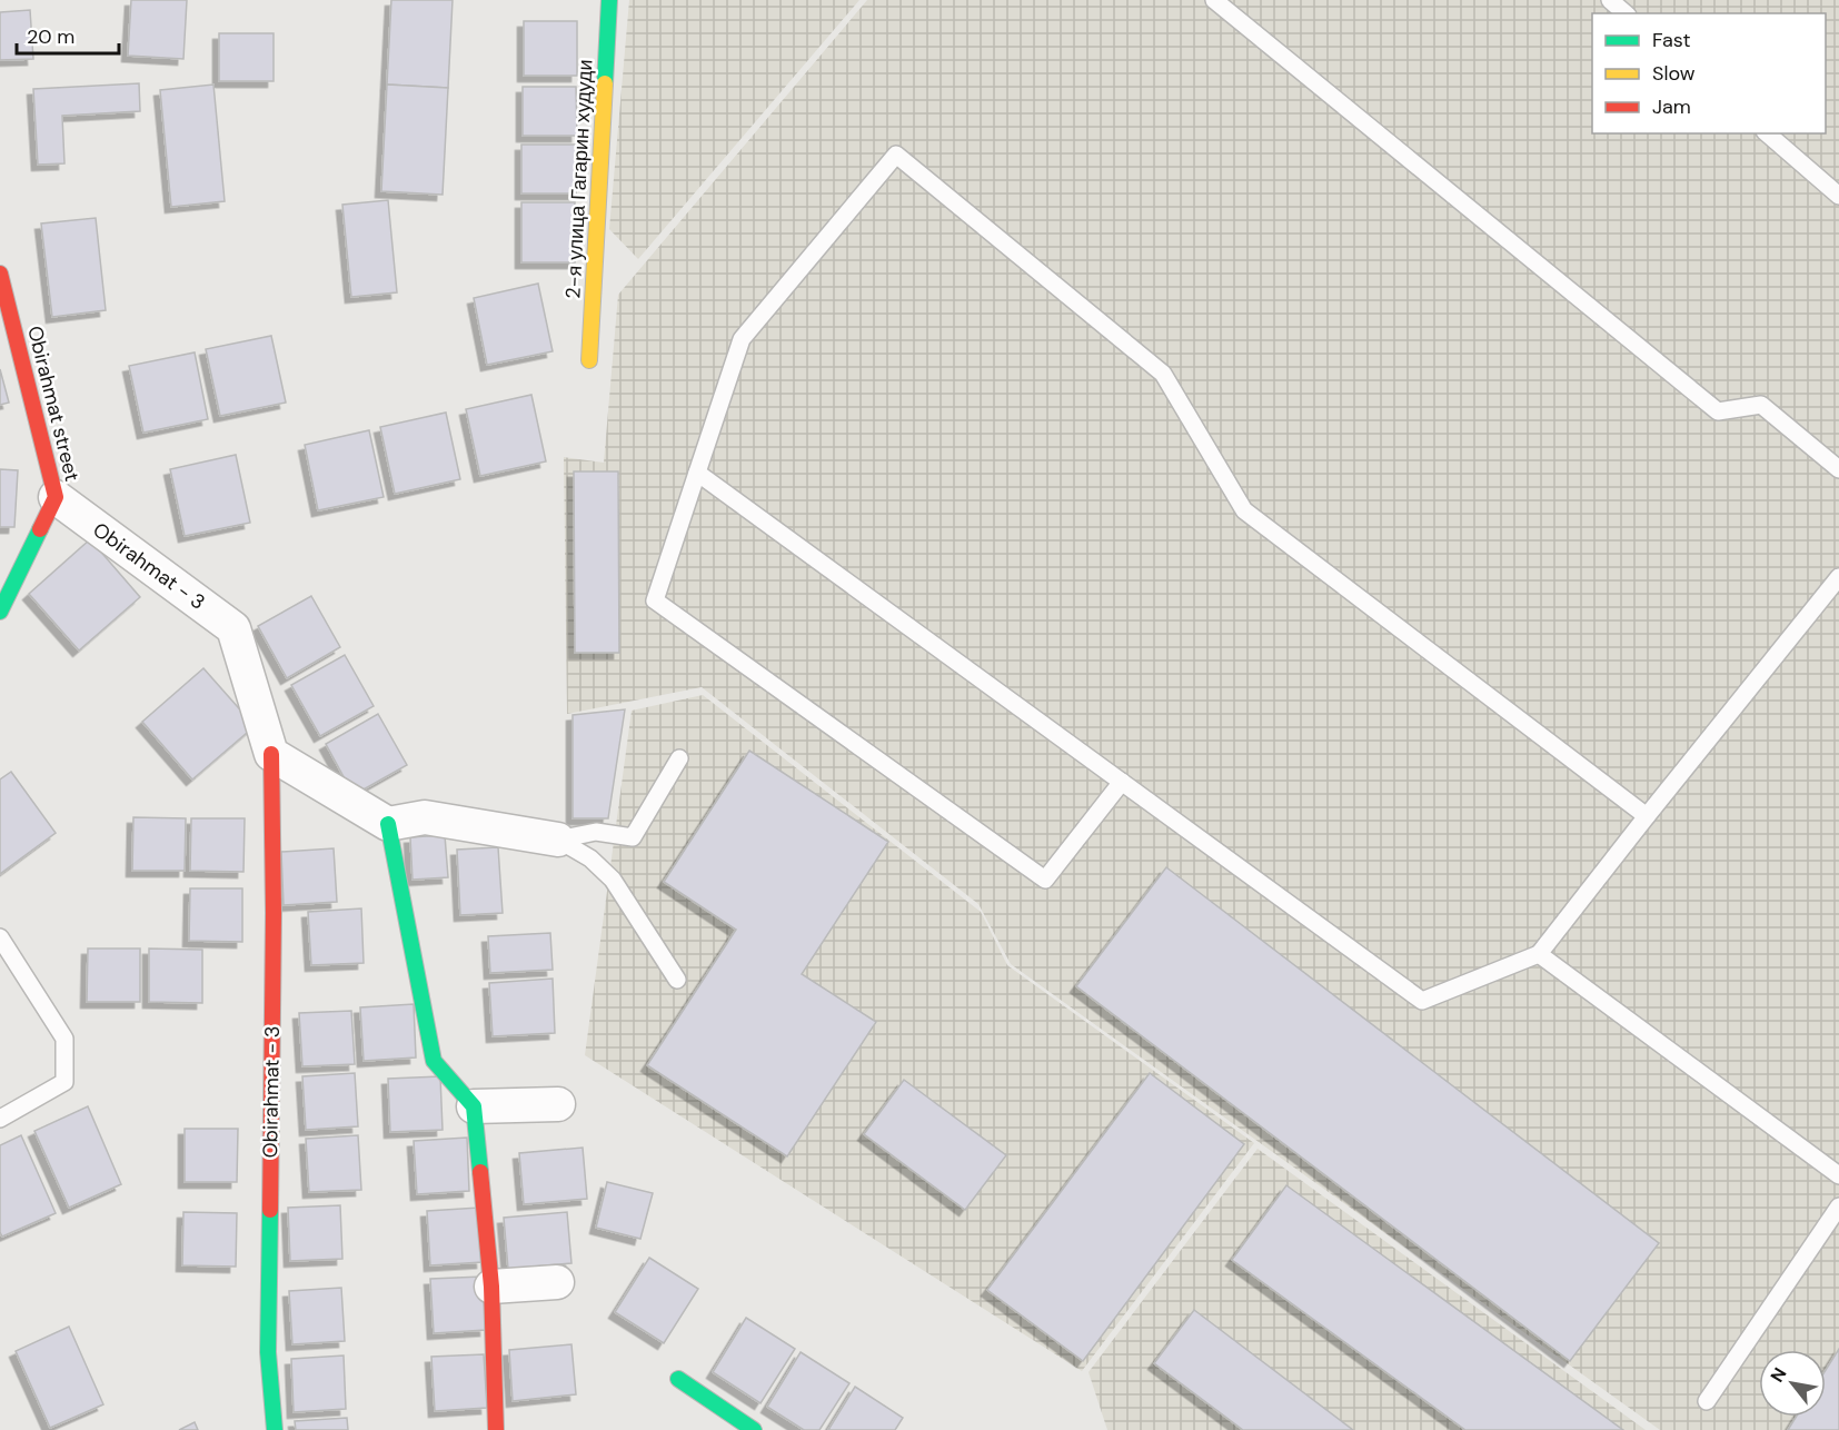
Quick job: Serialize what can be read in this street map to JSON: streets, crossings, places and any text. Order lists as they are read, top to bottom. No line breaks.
{"streets":{"street":["2-я улица Гагарин худуди","Obirahmat street","Obirahmat - 3"]},"crossings":[["Obirahmat street","Obirahmat - 3"]],"legend":["Fast","Slow","Jam"],"scale_bar":"20 m","north":"top left"}
